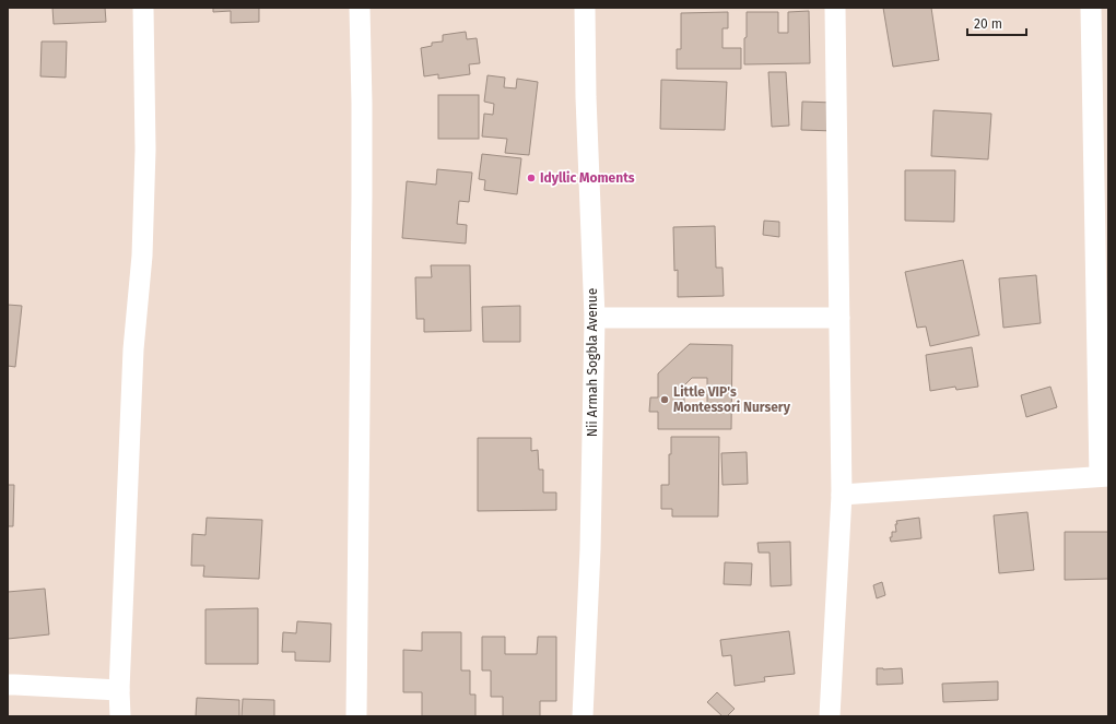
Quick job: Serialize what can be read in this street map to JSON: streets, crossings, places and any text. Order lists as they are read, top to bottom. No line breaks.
{"streets":{"street":["Nii Armah Sogbla Avenue"]},"places":["Idyllic Moments","Little VIP's Montessori Nursery"],"scale_bar":"20 m"}
